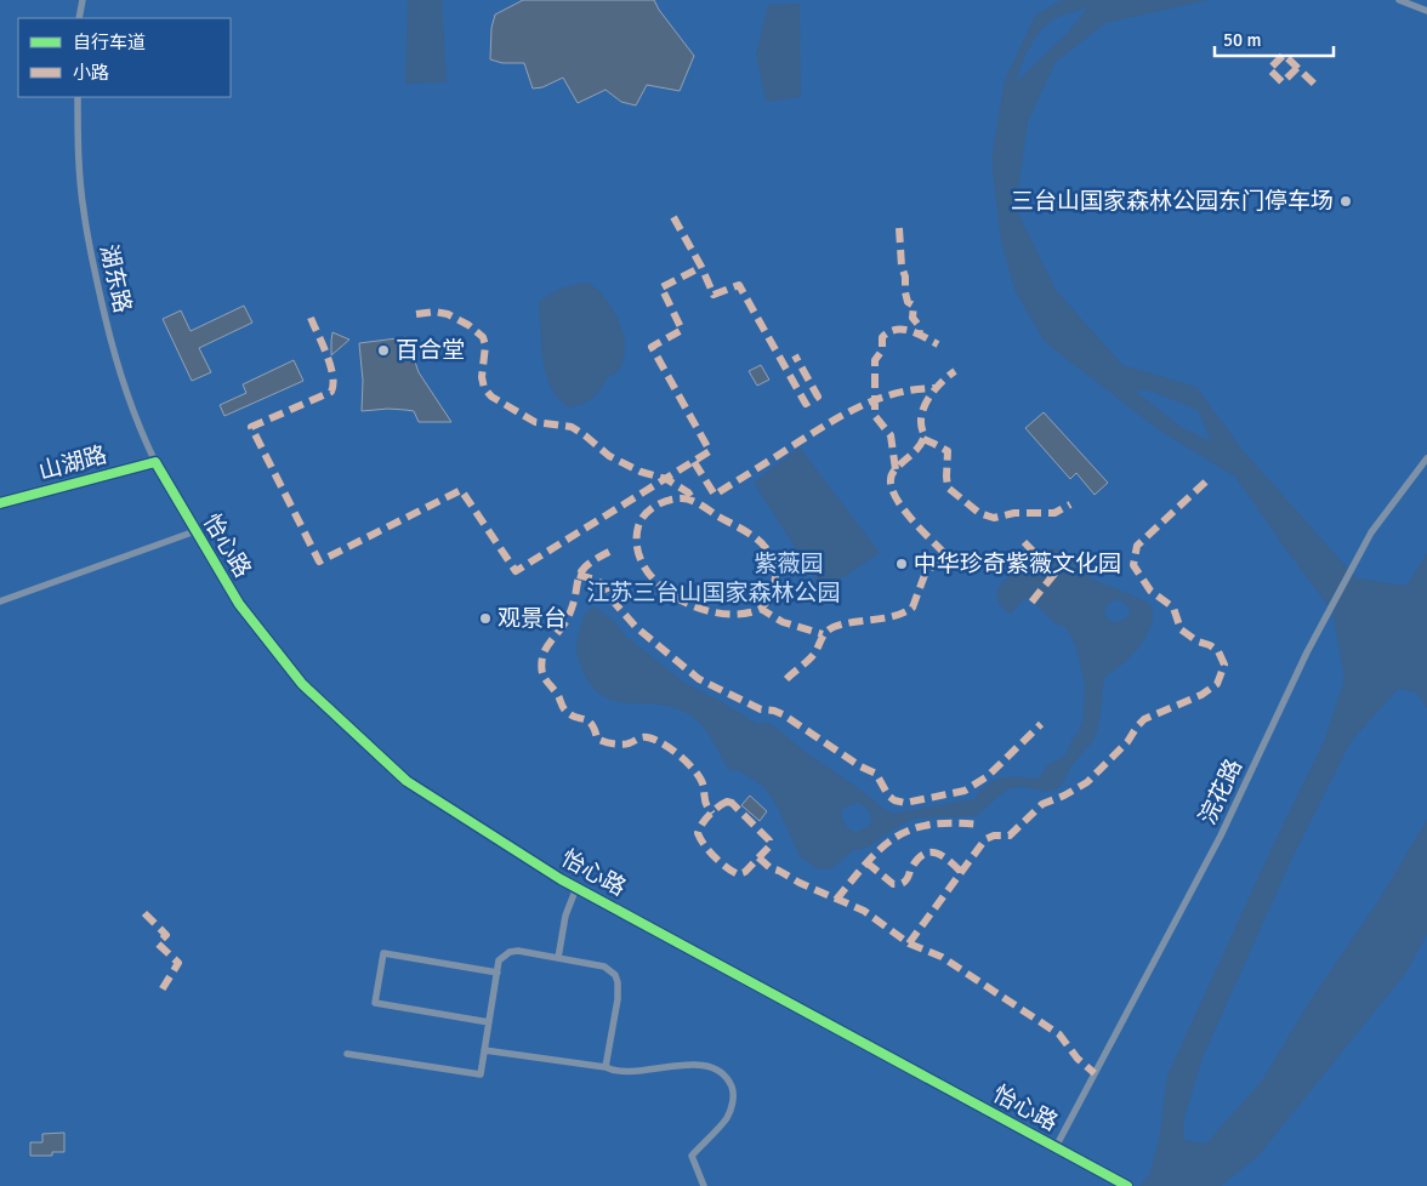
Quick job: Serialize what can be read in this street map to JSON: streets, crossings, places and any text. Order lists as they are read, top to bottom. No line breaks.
{"streets":{"street":["山湖路","怡心路"],"lane":["湖东路","浣花路"]},"crossings":[["湖东路","山湖路"],["湖东路","怡心路"],["山湖路","怡心路"],["怡心路","浣花路"]],"parks":["紫薇园","江苏三台山国家森林公园"],"places":["三台山国家森林公园东门停车场","百合堂","中华珍奇紫薇文化园","观景台"],"legend":["自行车道","小路"],"scale_bar":"50 m"}
